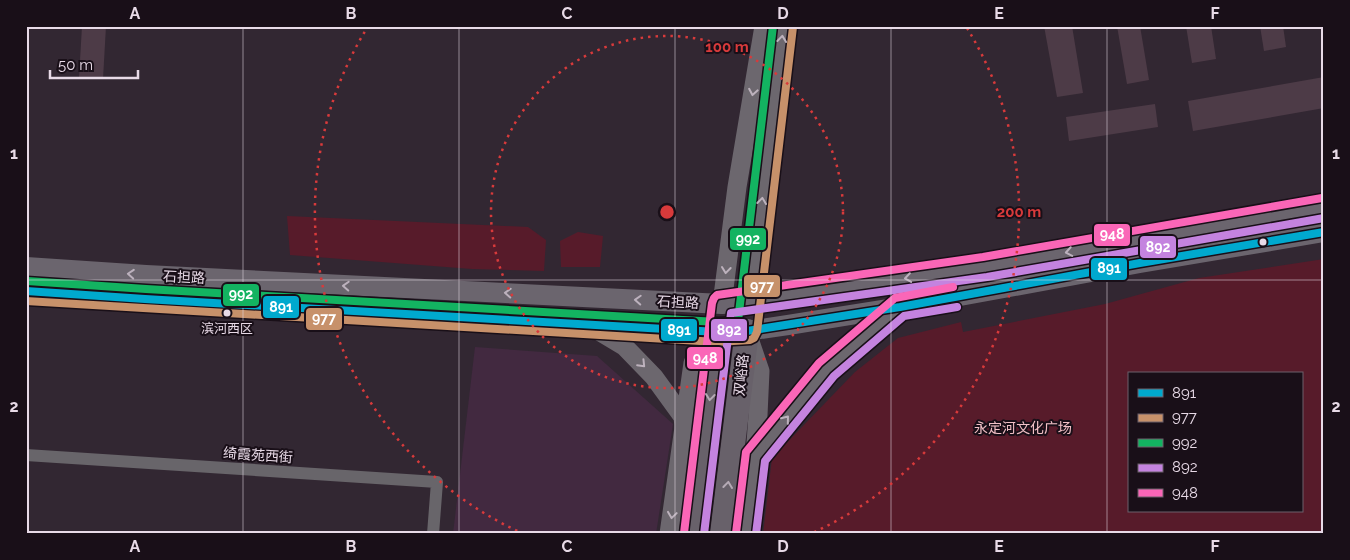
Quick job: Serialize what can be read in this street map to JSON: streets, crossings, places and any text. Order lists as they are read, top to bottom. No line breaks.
{"streets":{"highway":["双峪路"],"main road":["石担路"],"street":["绮霞苑西街"]},"crossings":[["石担路","双峪路"]],"parks":["永定河文化广场"],"places":["滨河西区"],"lines":["transit line 992","transit line 977","transit line 948","transit line 892","transit line 891"],"legend":["891","977","992","892","948"],"scale_bar":"50 m","grid":{"columns":["A","B","C","D","E","F"],"rows":["1","2"]},"rings":["100 m","200 m"]}
